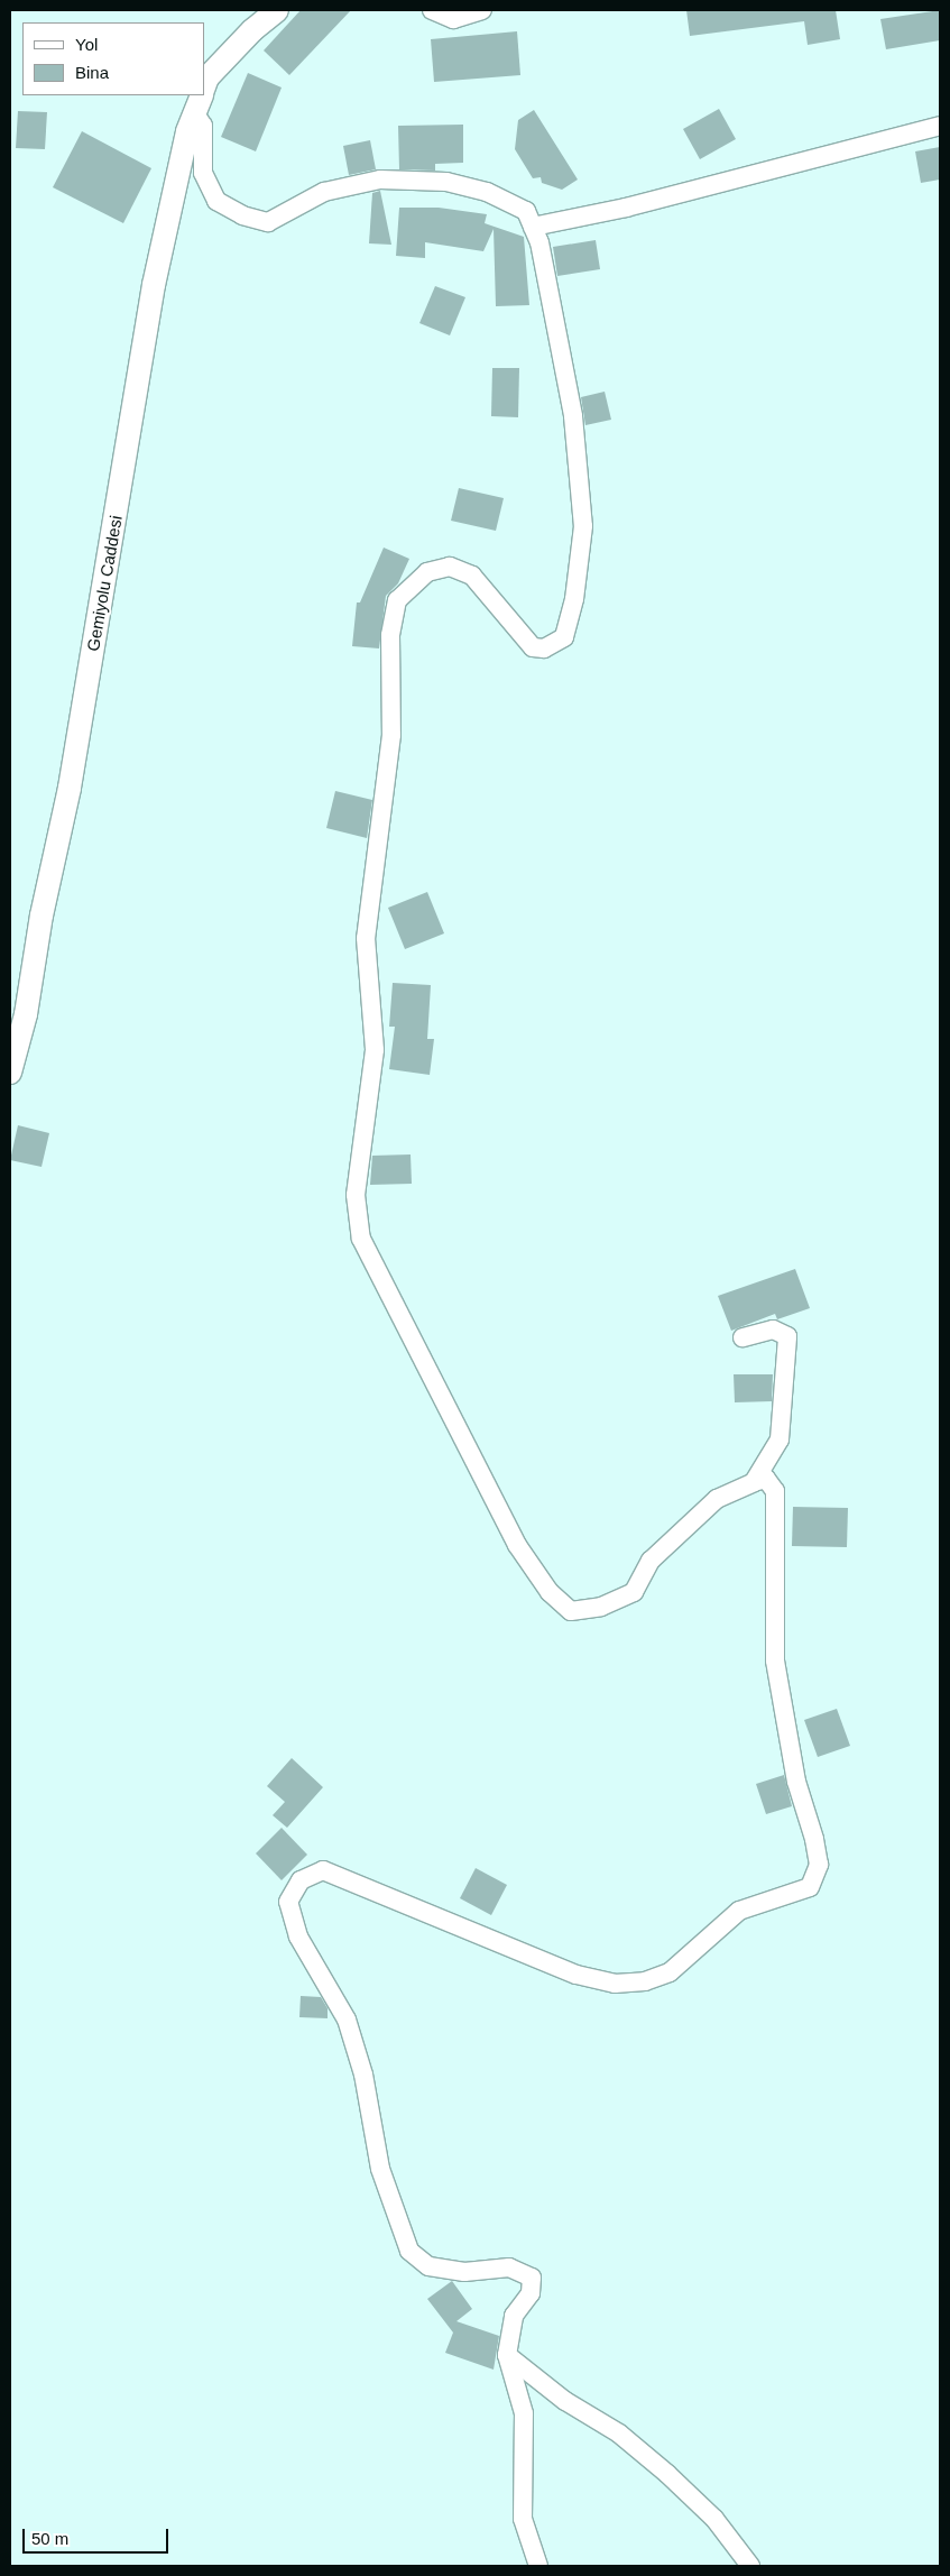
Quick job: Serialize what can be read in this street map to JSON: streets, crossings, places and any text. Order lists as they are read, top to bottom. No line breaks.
{"streets":{"street":["Gemiyolu Caddesi"]},"legend":["Yol","Bina"],"scale_bar":"50 m"}
